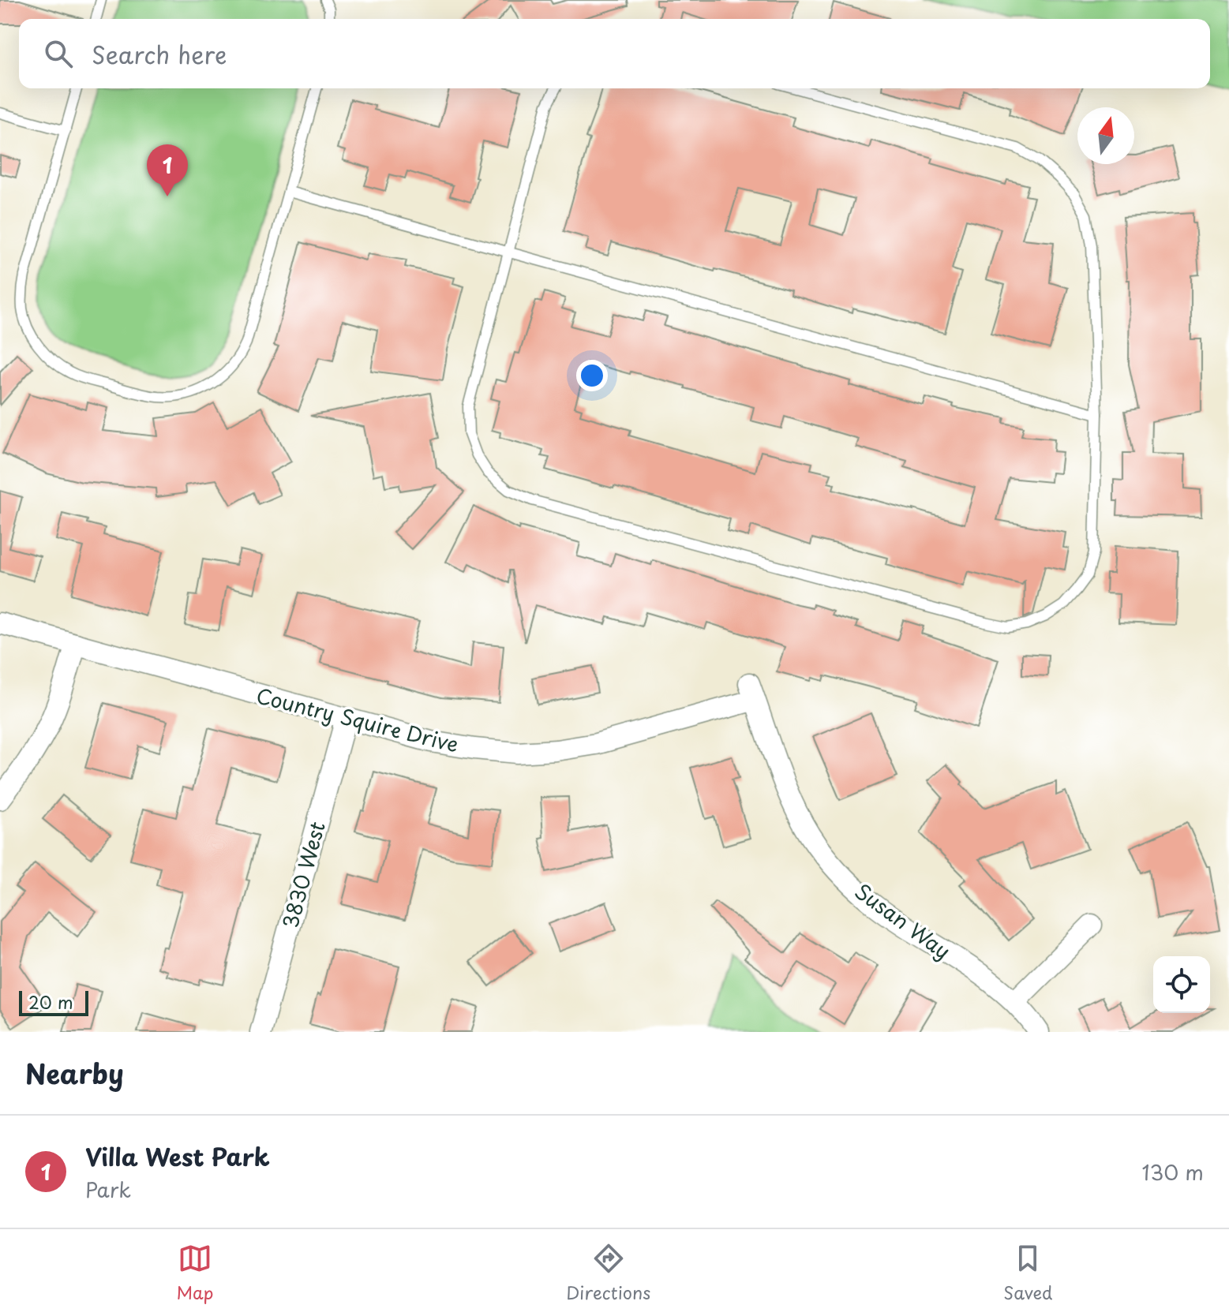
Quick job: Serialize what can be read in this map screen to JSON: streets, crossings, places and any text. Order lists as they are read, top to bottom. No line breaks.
{"streets":{"street":["Country Squire Drive","3830 West","Susan Way"]},"crossings":[["Country Squire Drive","3830 West"],["Country Squire Drive","Susan Way"]],"scale_bar":"20 m","north":"top","page":{"search":"Search here","pins":"1","scale":"20 m","heading":"Nearby","list":[{"mark":"1","name":"Villa West Park","note":"Park","value":"130 m"}],"nav":["Map","Directions","Saved"]}}
